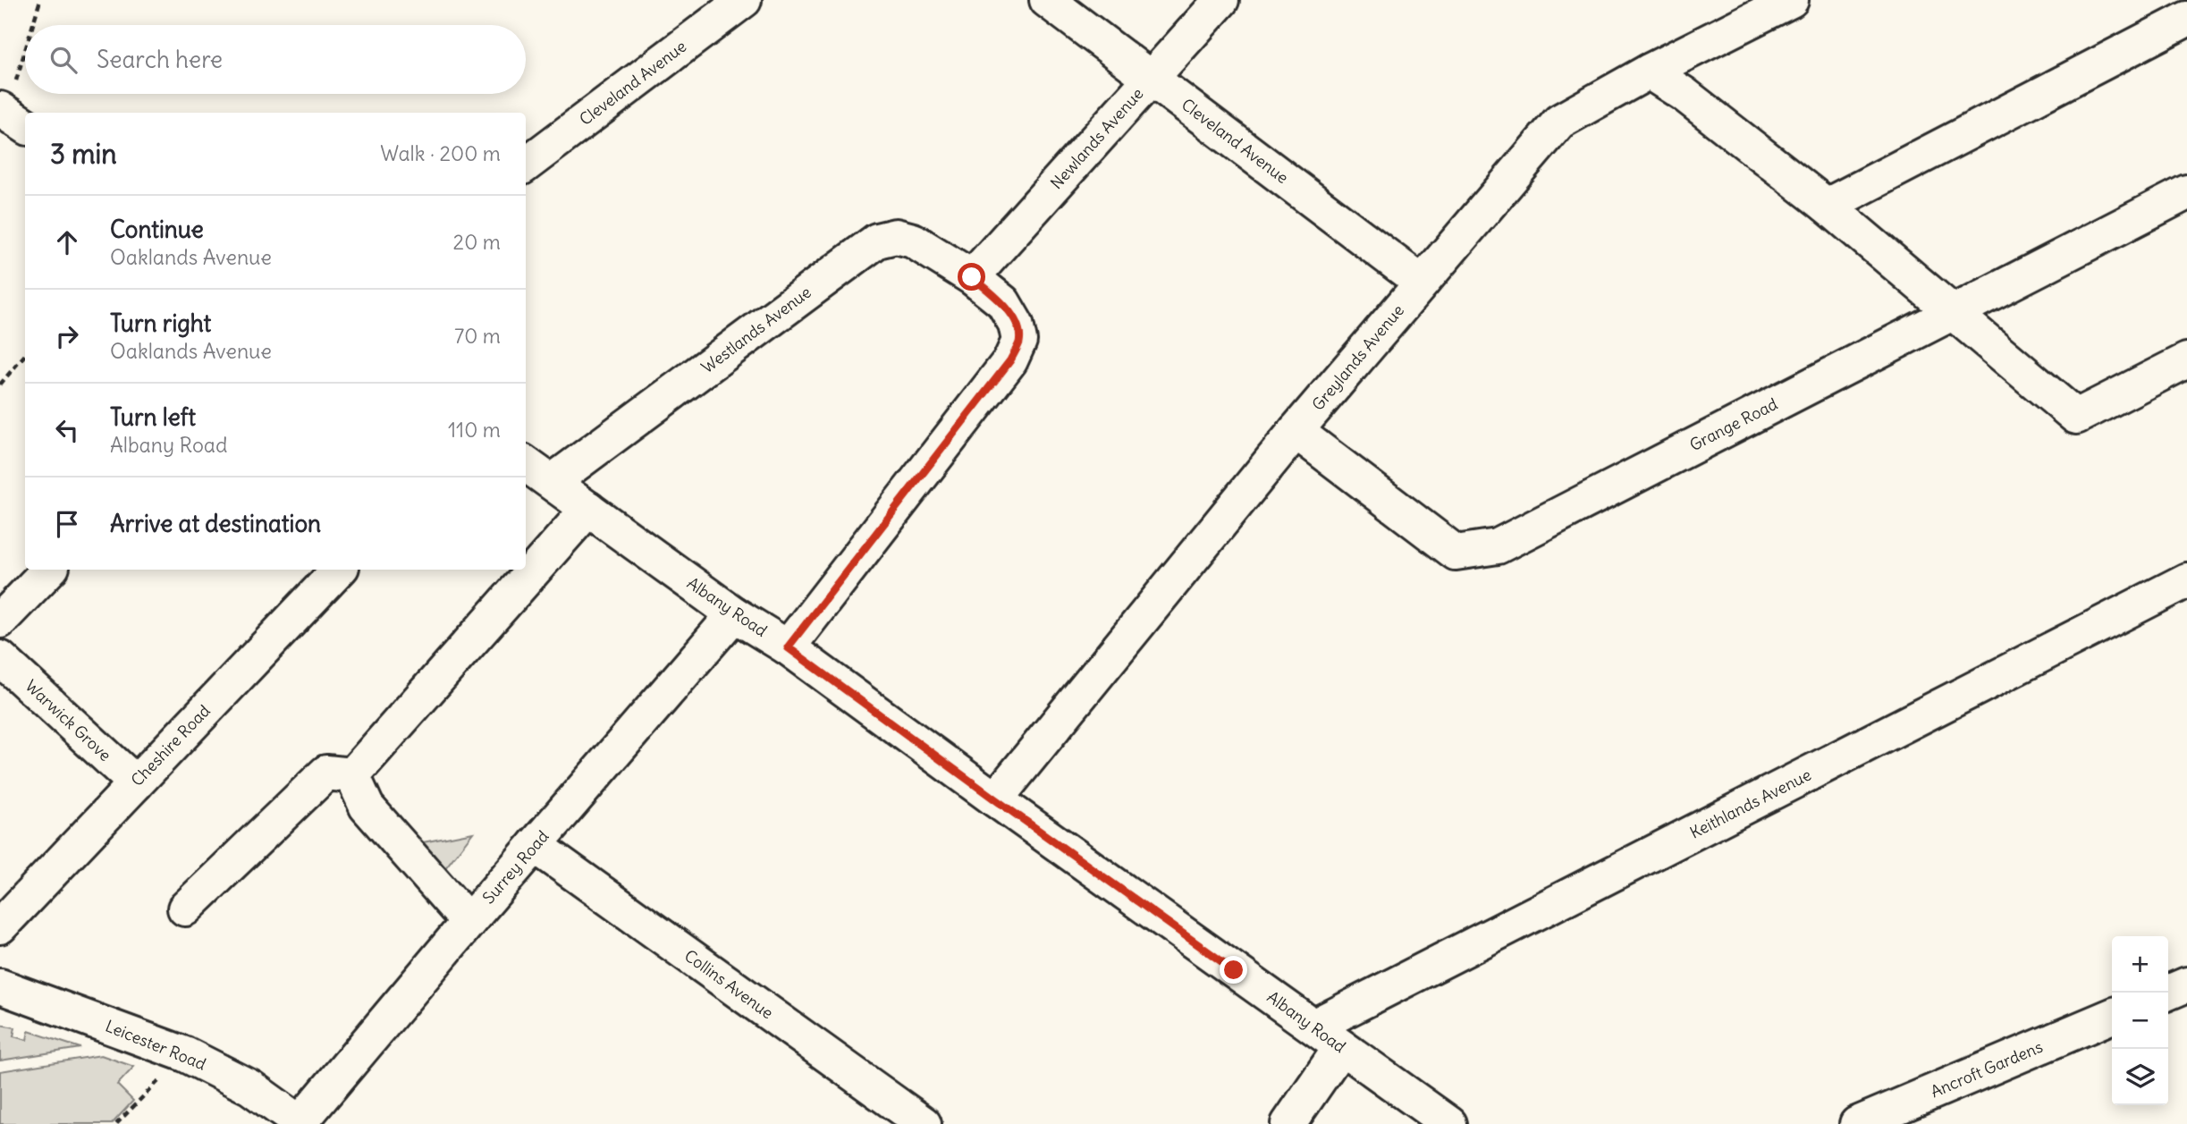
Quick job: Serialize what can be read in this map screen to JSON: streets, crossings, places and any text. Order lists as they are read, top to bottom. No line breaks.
{"streets":{"street":["Cleveland Avenue","Newlands Avenue","Westlands Avenue","Greylands Avenue","Grange Road","Albany Road","Warwick Grove","Cheshire Road","Keithlands Avenue","Surrey Road","Collins Avenue","Leicester Road","Ancroft Gardens"]},"crossings":[["Cleveland Avenue","Newlands Avenue"],["Cleveland Avenue","Greylands Avenue"],["Newlands Avenue","Westlands Avenue"],["Westlands Avenue","Albany Road"],["Greylands Avenue","Grange Road"],["Greylands Avenue","Albany Road"],["Albany Road","Keithlands Avenue"],["Albany Road","Surrey Road"],["Warwick Grove","Cheshire Road"],["Surrey Road","Collins Avenue"],["Surrey Road","Leicester Road"]],"page":{"search":"Search here","heading":["3 min","Walk · 200 m"],"list":[["Continue","Oaklands Avenue","20 m"],["Turn right","Oaklands Avenue","70 m"],["Turn left","Albany Road","110 m"],"Arrive at destination"],"map_buttons":["+","−"]}}
